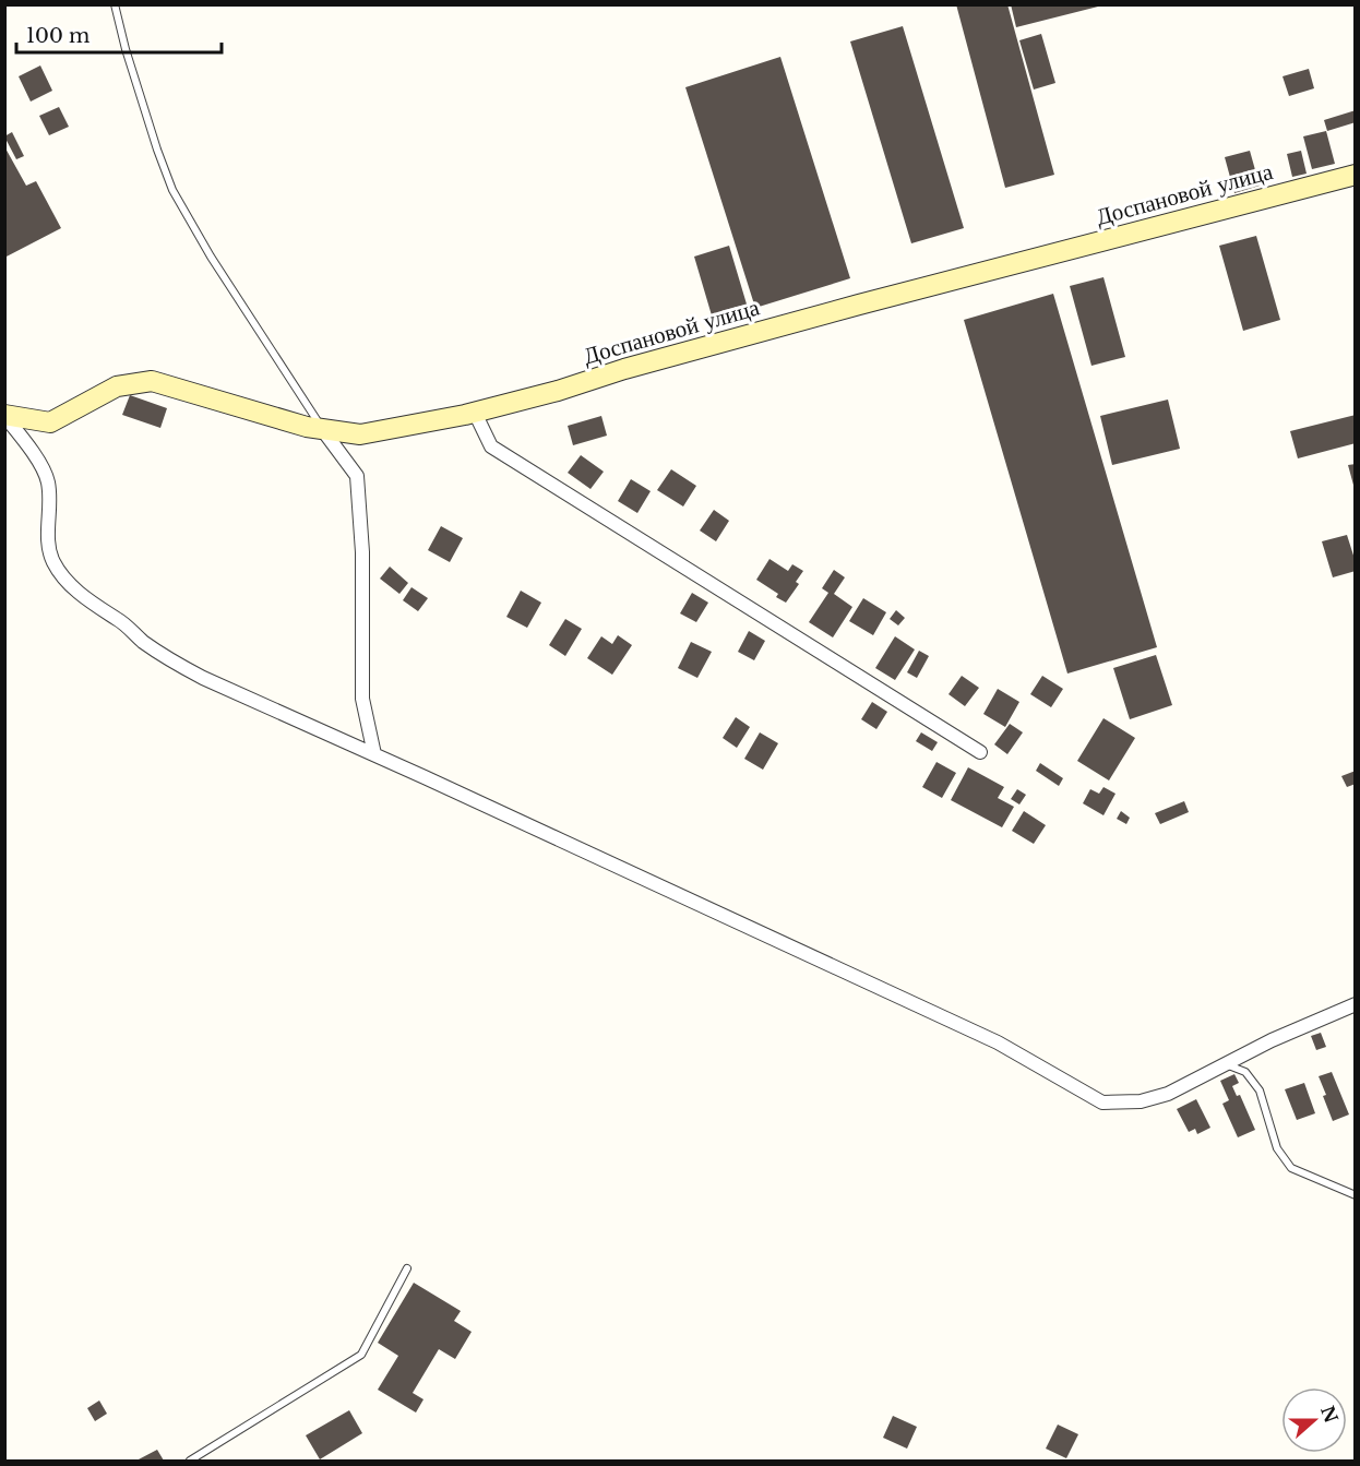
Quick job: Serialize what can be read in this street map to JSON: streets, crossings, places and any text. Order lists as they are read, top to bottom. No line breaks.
{"streets":{"street":["Доспановой улица"]},"scale_bar":"100 m","north":"right"}
